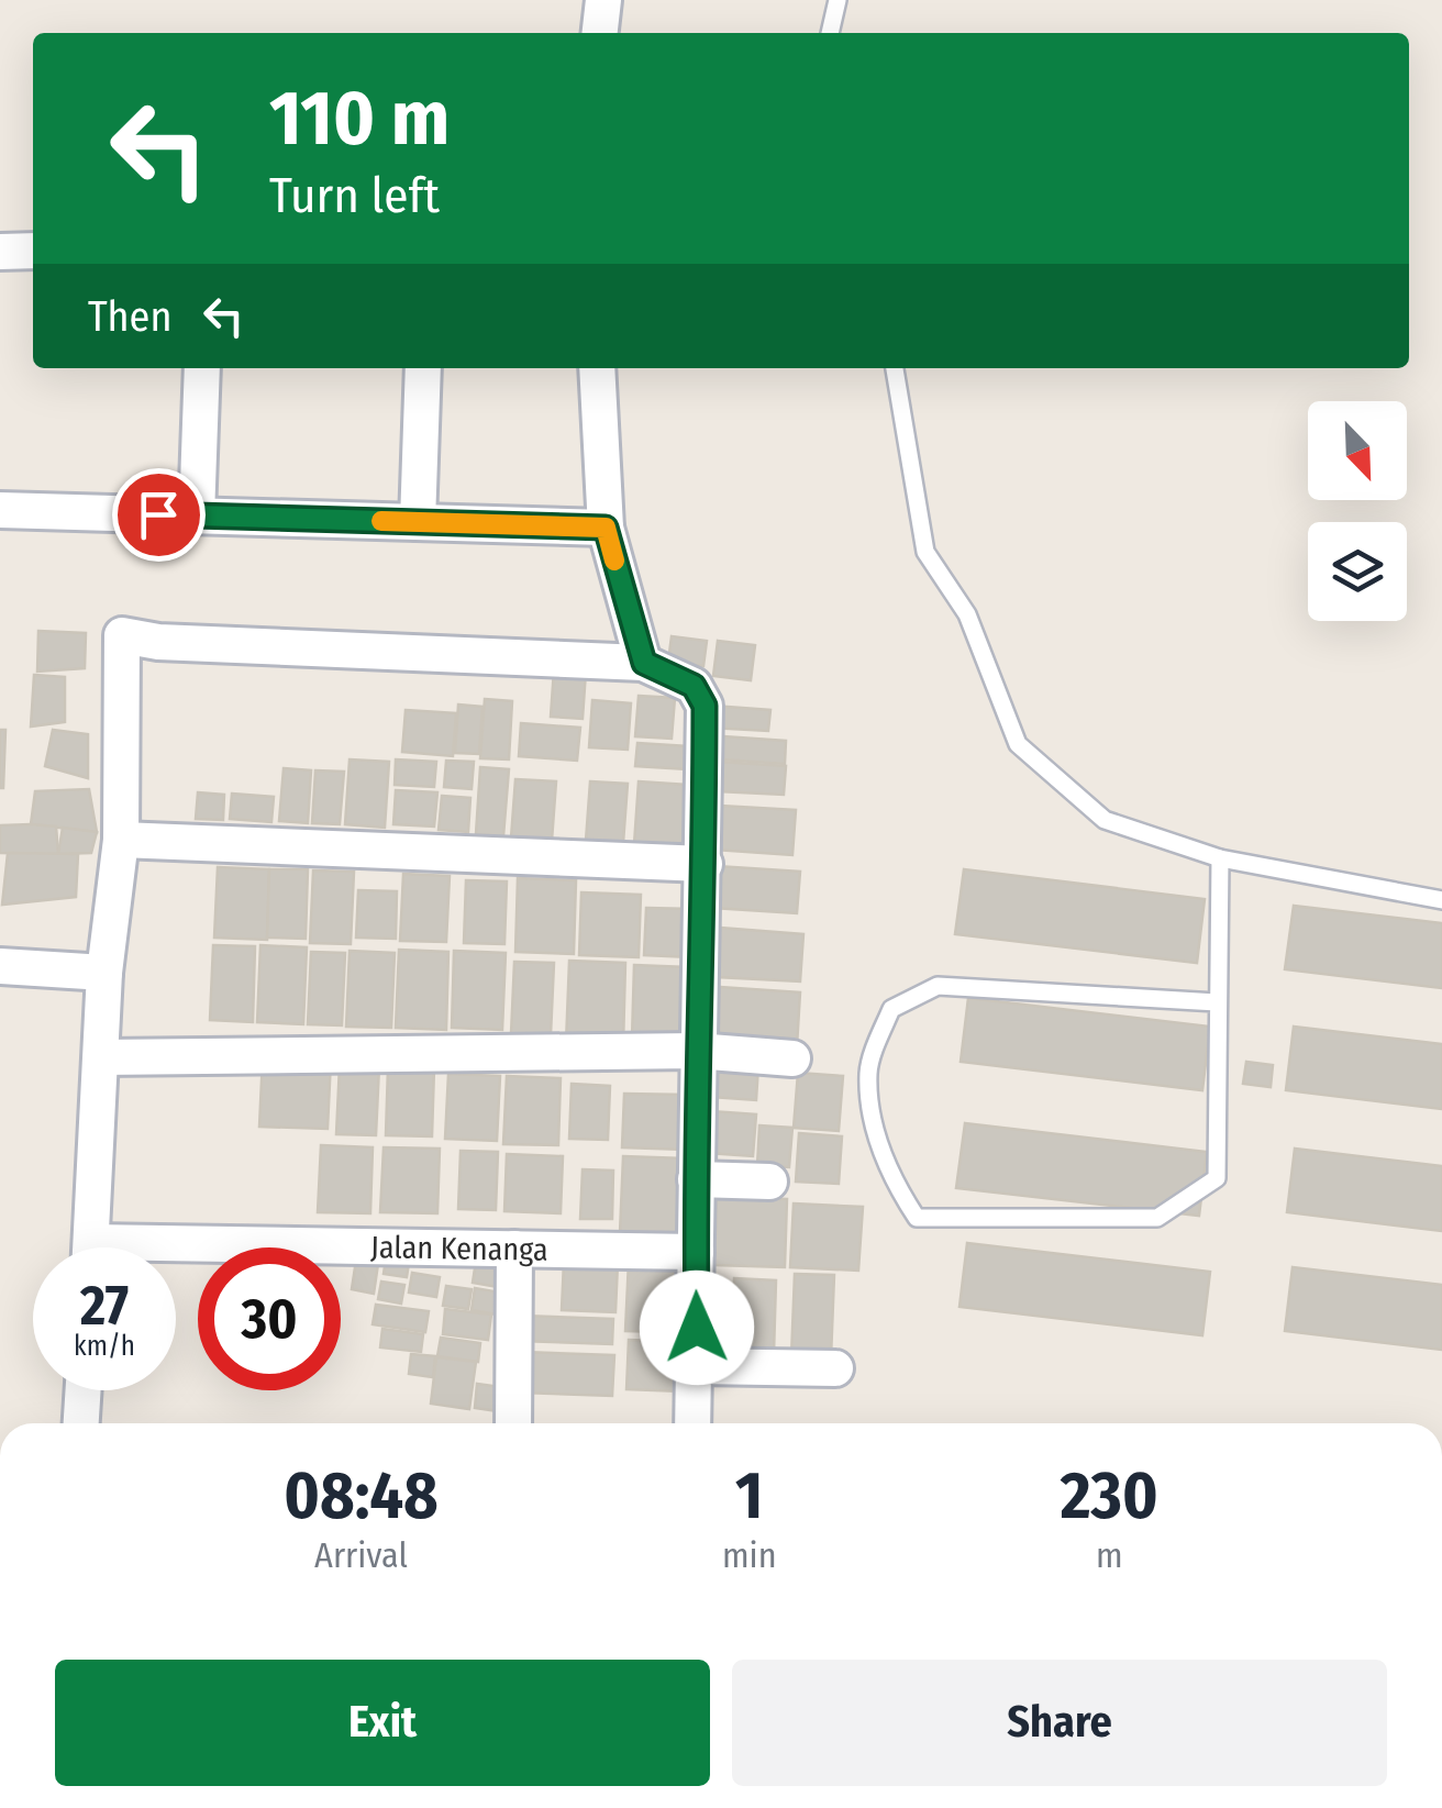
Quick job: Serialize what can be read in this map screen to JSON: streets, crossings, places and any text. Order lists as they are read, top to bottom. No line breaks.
{"streets":{"street":["Jalan Kenanga"]},"north":"bottom right","page":{"turn":["110 m","Turn left"],"then":"Then","speed":"27 km/h","limit":"30","eta":["08:48","Arrival","1","min","230","m"],"buttons":["Exit","Share"]}}
